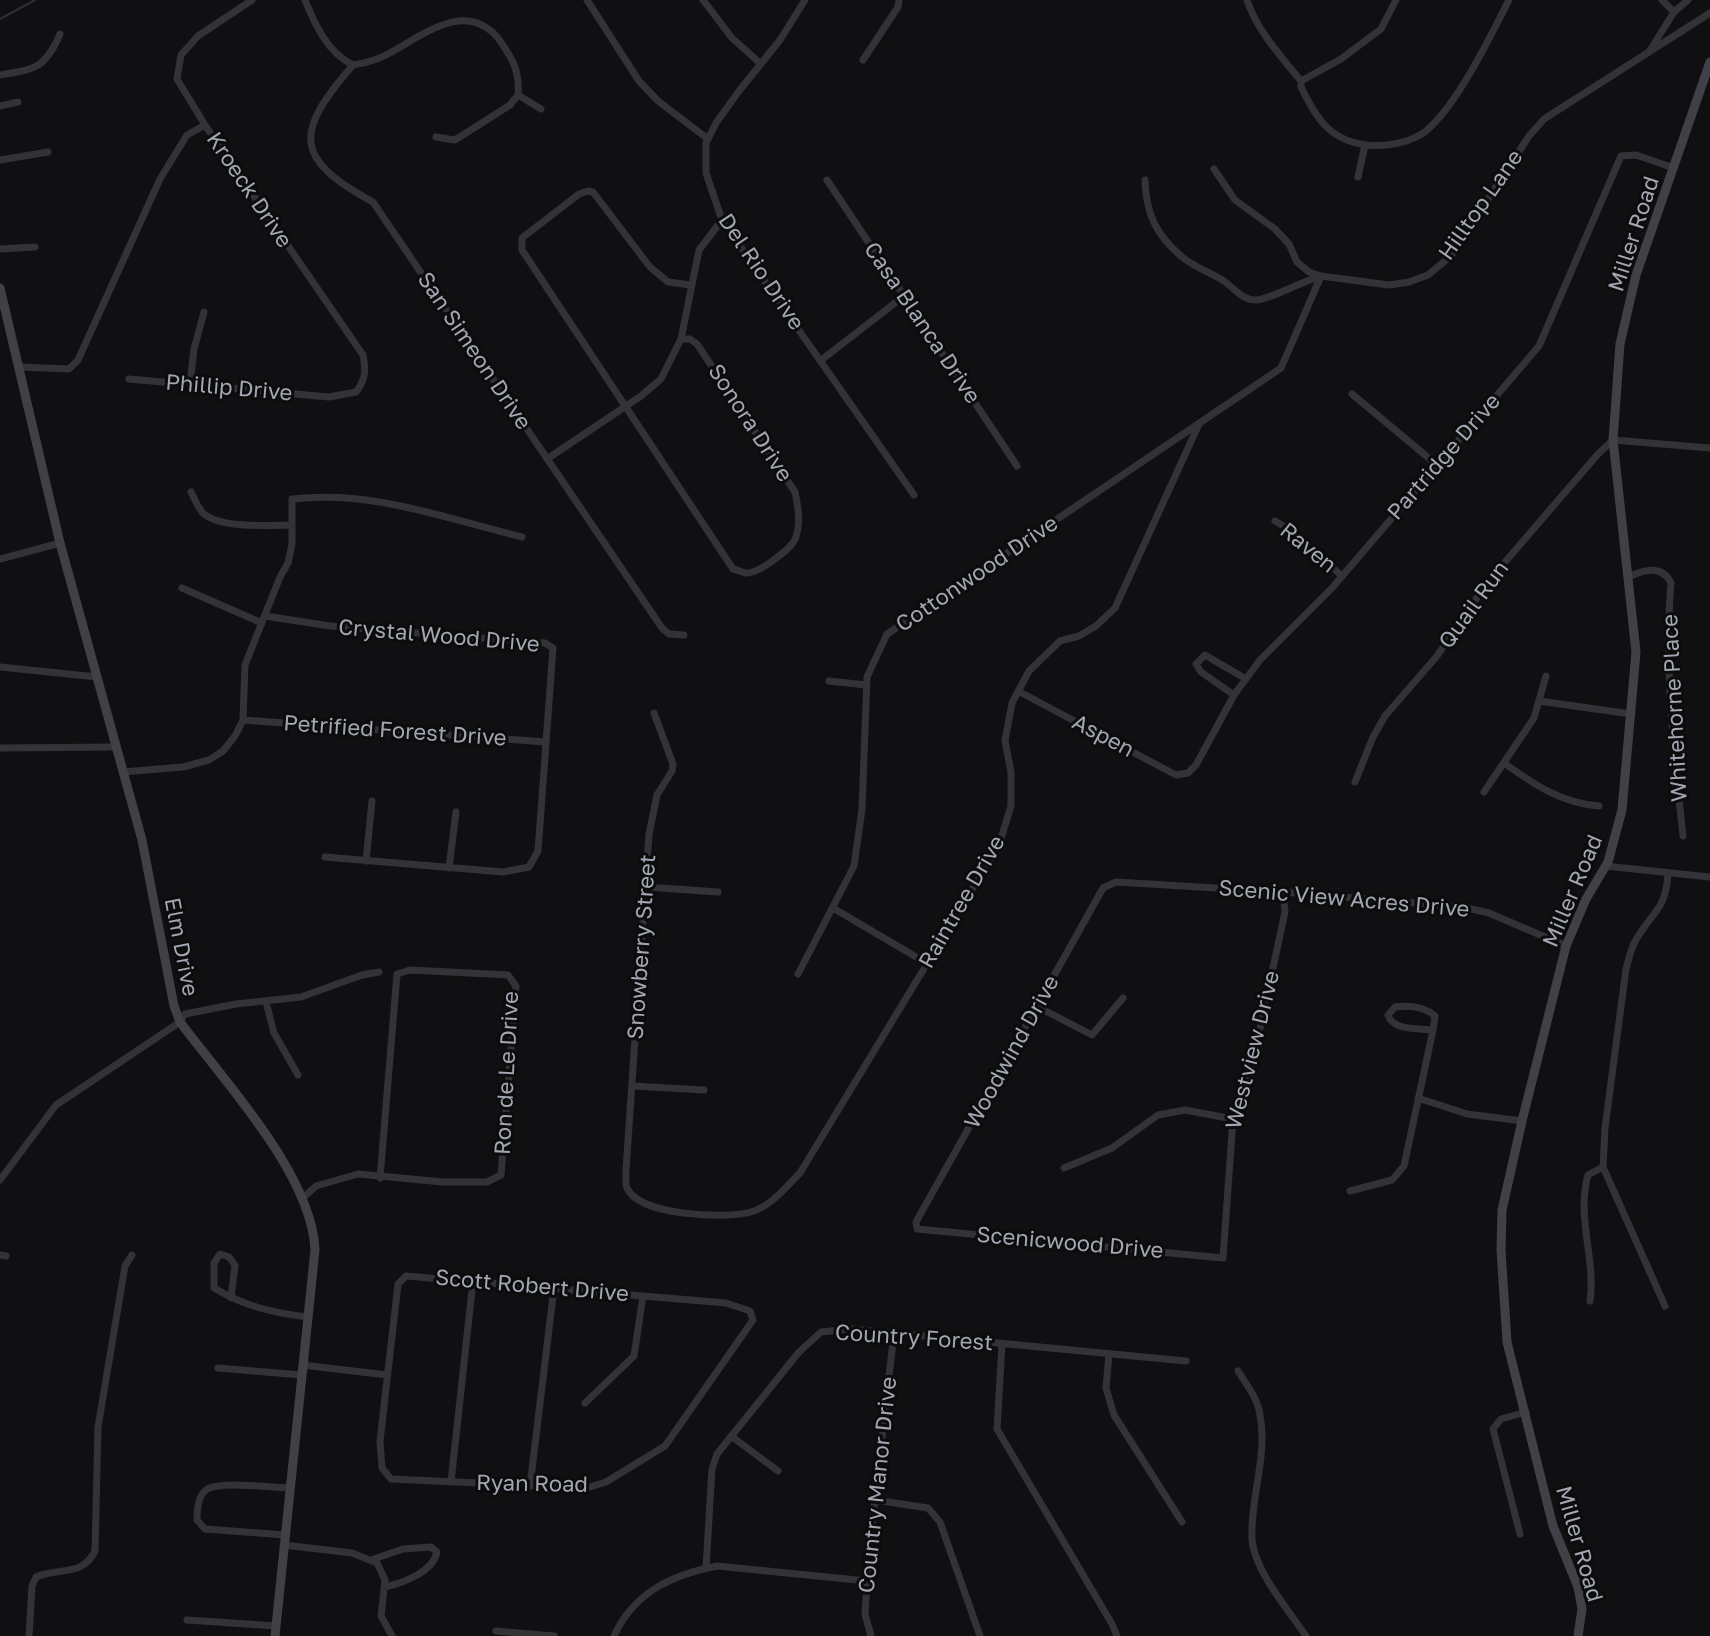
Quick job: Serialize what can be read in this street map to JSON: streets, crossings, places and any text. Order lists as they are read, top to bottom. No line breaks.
{"streets":{"street":["Kroeck Drive","Hilltop Lane","Miller Road","Del Rio Drive","Casa Blanca Drive","San Simeon Drive","Phillip Drive","Sonora Drive","Partridge Drive","Raven","Cottonwood Drive","Quail Run","Crystal Wood Drive","Whitehorne Place","Petrified Forest Drive","Aspen","Scenic View Acres Drive","Raintree Drive","Elm Drive","Snowberry Street","Westview Drive","Woodwind Drive","Ron de Le Drive","Scenicwood Drive","Scott Robert Drive","Country Forest","Ryan Road","Country Manor Drive"]},"crossings":[["Kroeck Drive","Phillip Drive"],["Kroeck Drive","Elm Drive"],["Hilltop Lane","Cottonwood Drive"],["Miller Road","Partridge Drive"],["Miller Road","Quail Run"],["Miller Road","Whitehorne Place"],["Miller Road","Scenic View Acres Drive"],["Partridge Drive","Raven"],["Partridge Drive","Aspen"],["Cottonwood Drive","Raintree Drive"],["Crystal Wood Drive","Petrified Forest Drive"],["Aspen","Raintree Drive"],["Scenic View Acres Drive","Westview Drive"],["Scenic View Acres Drive","Woodwind Drive"],["Raintree Drive","Snowberry Street"],["Elm Drive","Ron de Le Drive"],["Westview Drive","Scenicwood Drive"],["Woodwind Drive","Scenicwood Drive"],["Scott Robert Drive","Ryan Road"],["Country Forest","Country Manor Drive"]]}
